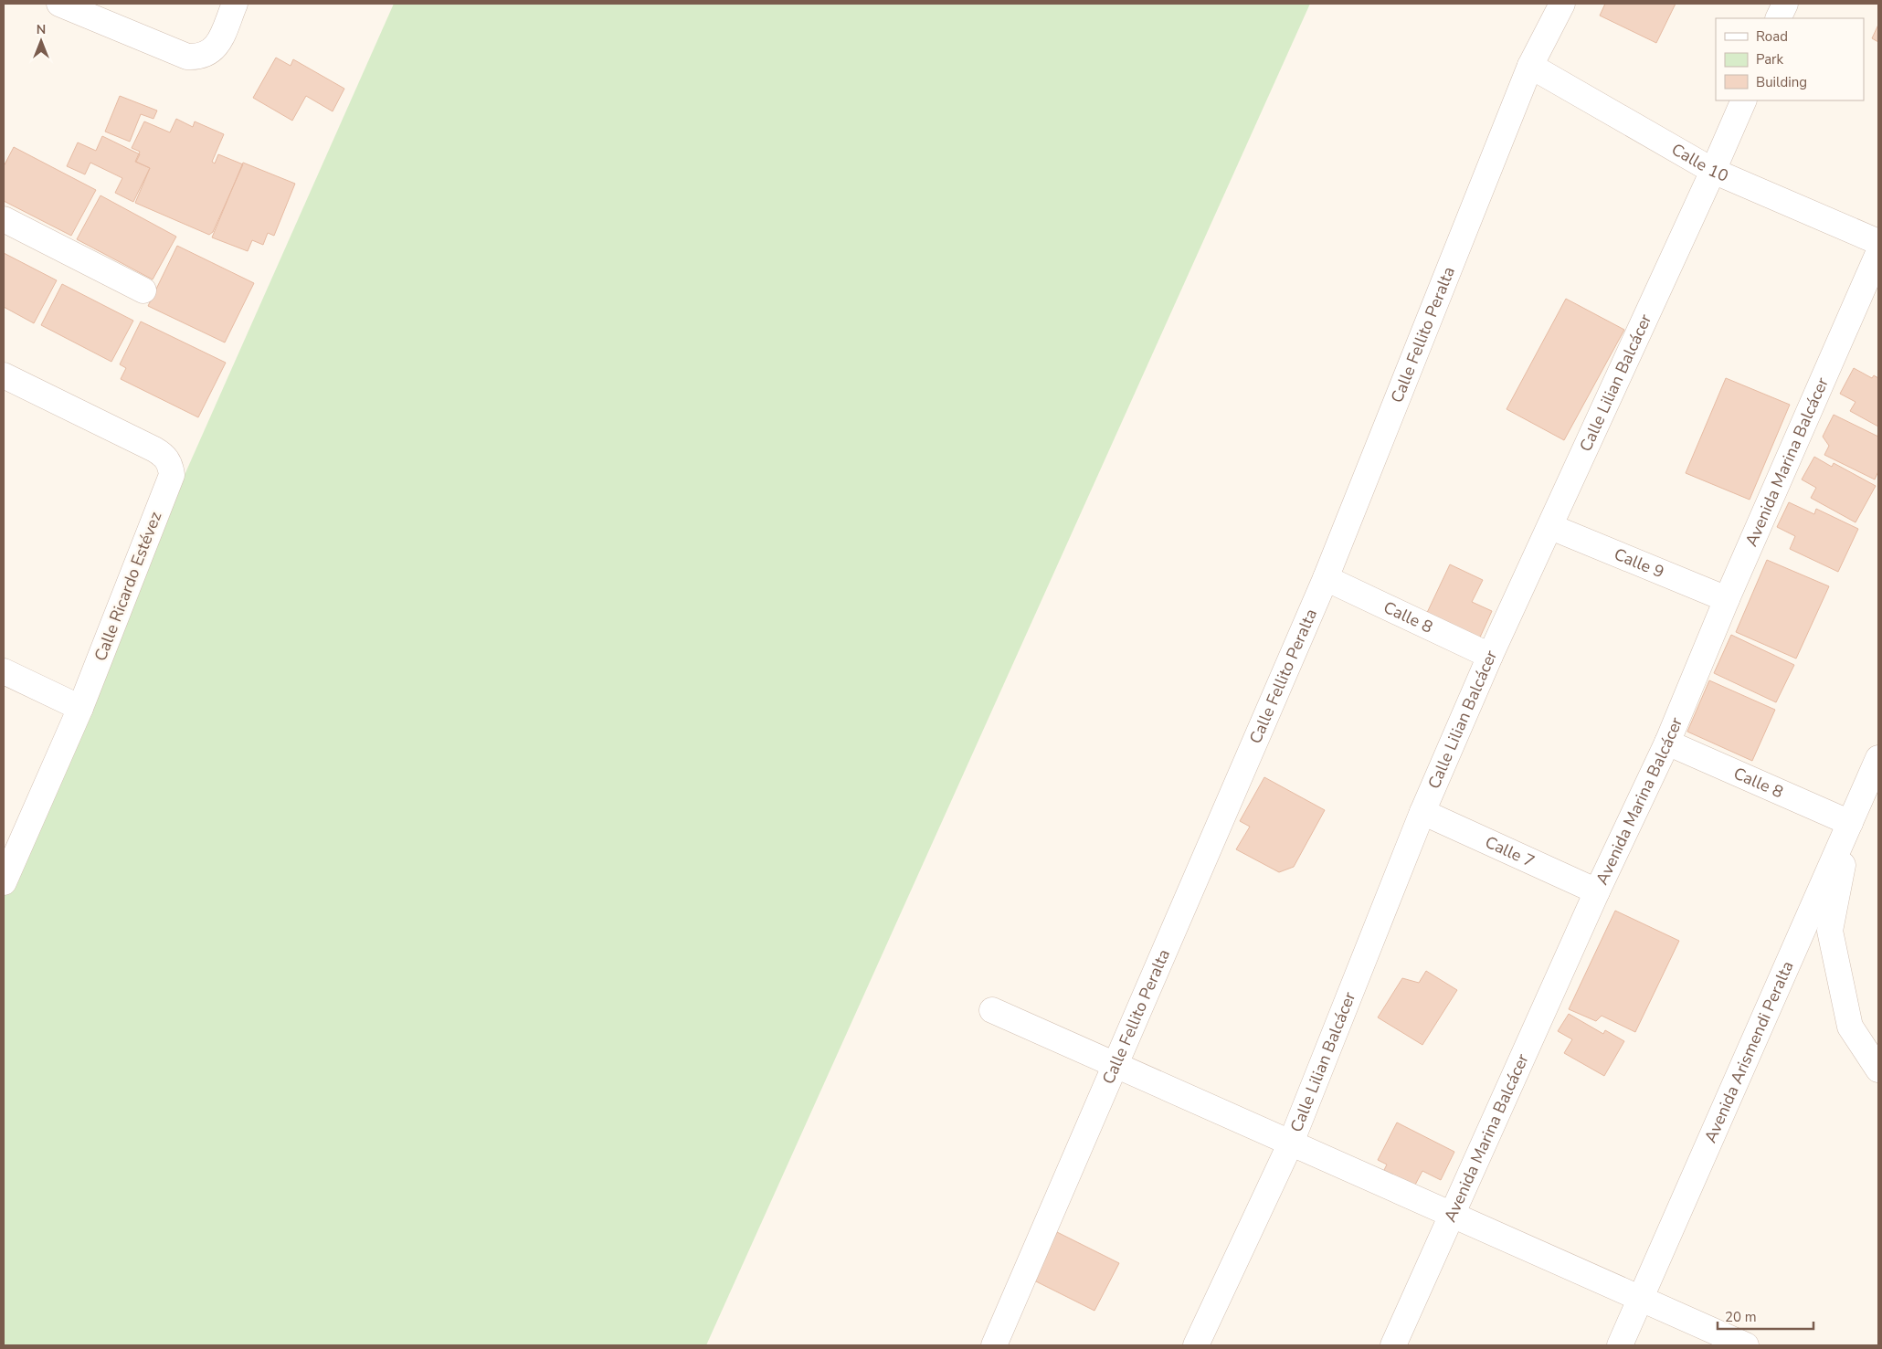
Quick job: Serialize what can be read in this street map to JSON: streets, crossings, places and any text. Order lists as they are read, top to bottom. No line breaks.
{"streets":{"street":["Calle 10","Calle Fellito Peralta","Calle Lilian Balcácer","Avenida Marina Balcácer","Calle 9","Calle Ricardo Estévez","Calle 8","Calle 7","Avenida Arismendi Peralta"]},"crossings":[["Calle 10","Calle Fellito Peralta"],["Calle 10","Calle Lilian Balcácer"],["Calle Fellito Peralta","Calle 8"],["Calle Lilian Balcácer","Calle 9"],["Calle Lilian Balcácer","Calle 8"],["Calle Lilian Balcácer","Calle 7"],["Avenida Marina Balcácer","Calle 9"],["Avenida Marina Balcácer","Calle 8"],["Avenida Marina Balcácer","Calle 7"],["Calle 8","Avenida Arismendi Peralta"]],"legend":["Road","Park","Building"],"scale_bar":"20 m","north":"top"}
